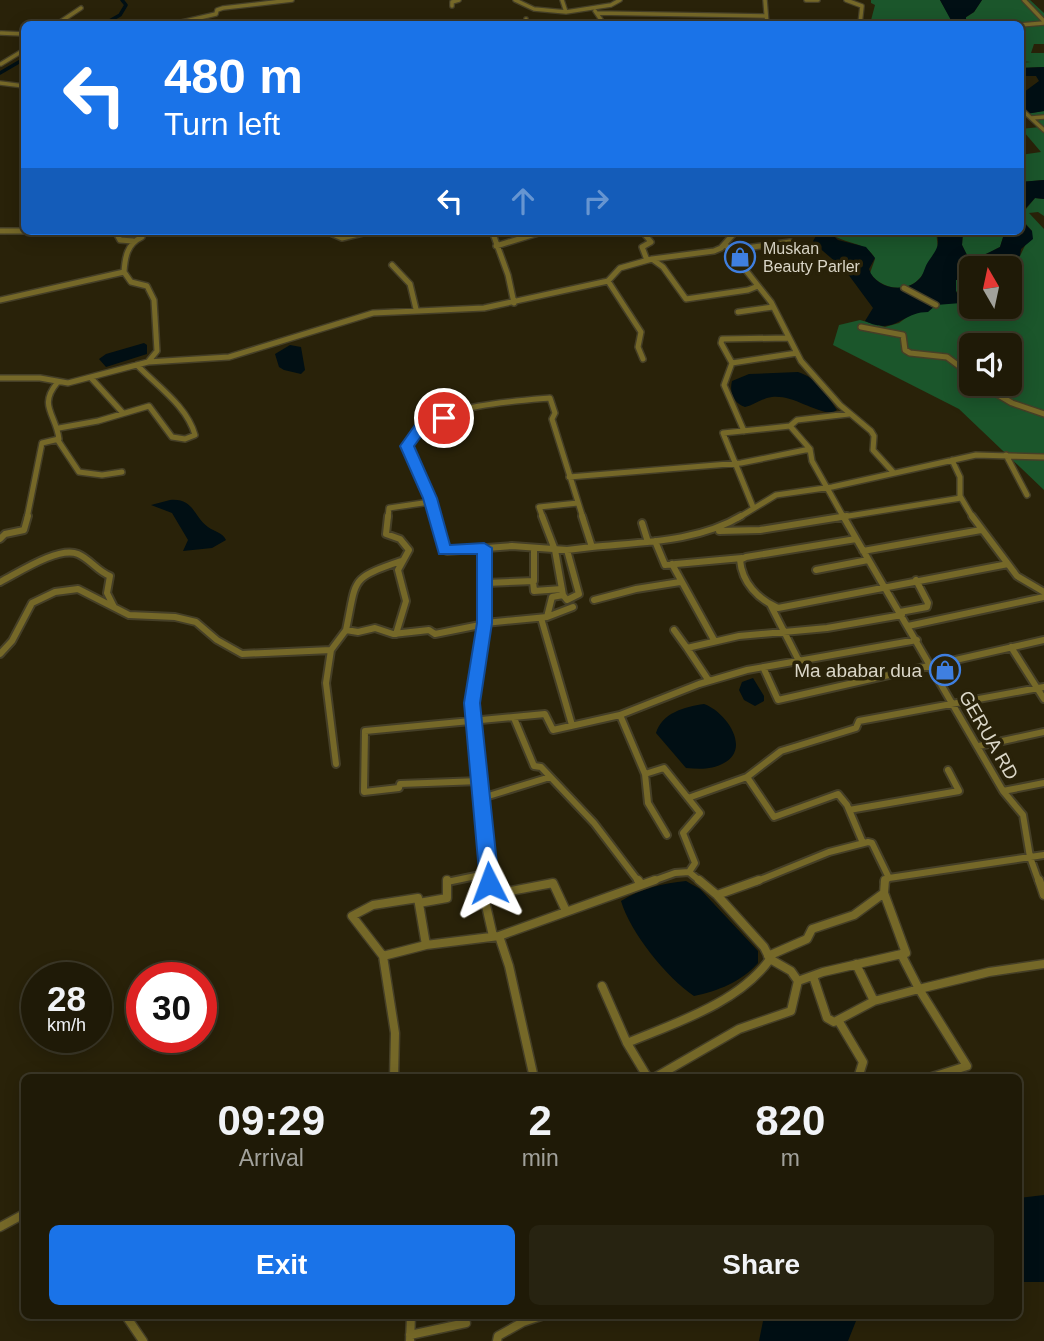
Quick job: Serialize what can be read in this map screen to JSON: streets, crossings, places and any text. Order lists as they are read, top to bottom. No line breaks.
{"streets":{"street":["GERUA RD"]},"places":{"shop":["Muskan Beauty Parler","Ma ababar dua"]},"north":"top","page":{"turn":["480 m","Turn left"],"speed":"28 km/h","limit":"30","eta":["09:29","Arrival","2","min","820","m"],"buttons":["Exit","Share"]}}
